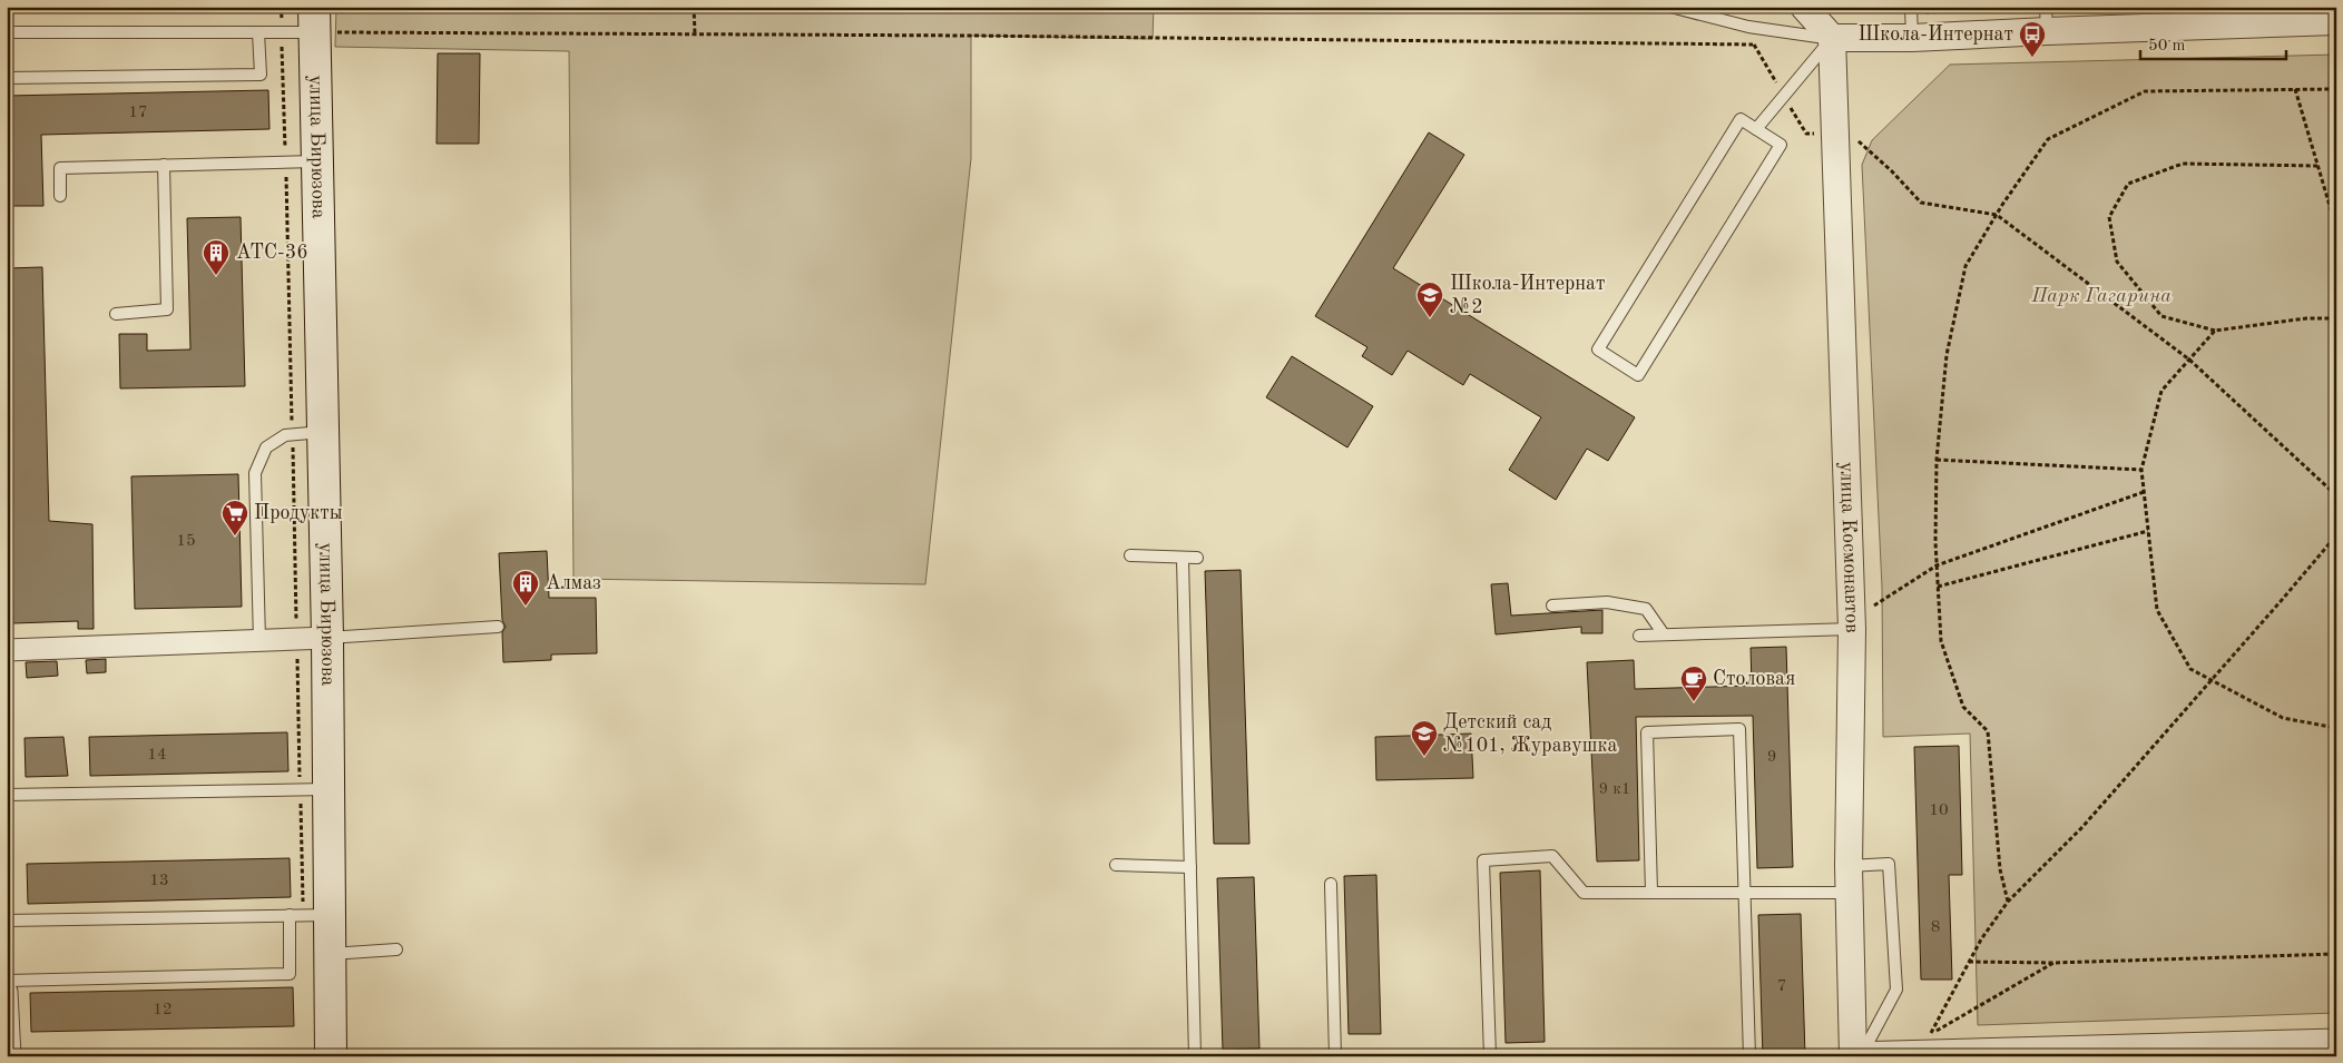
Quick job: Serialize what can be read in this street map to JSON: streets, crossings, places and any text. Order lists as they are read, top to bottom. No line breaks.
{"streets":{"main road":["улица Бирюзова"],"street":["улица Космонавтов"]},"parks":["Парк Гагарина"],"places":{"bus stop":["Школа-Интернат"],"building":["АТС-36","Алмаз"],"school or university":["Школа-Интернат №2","Детский сад №101, Журавушка"],"supermarket":["Продукты"],"cafe":["Столовая"]},"house_numbers":["17","15","14","9","9 к1","10","13","8","7","12"],"scale_bar":"50 m"}
